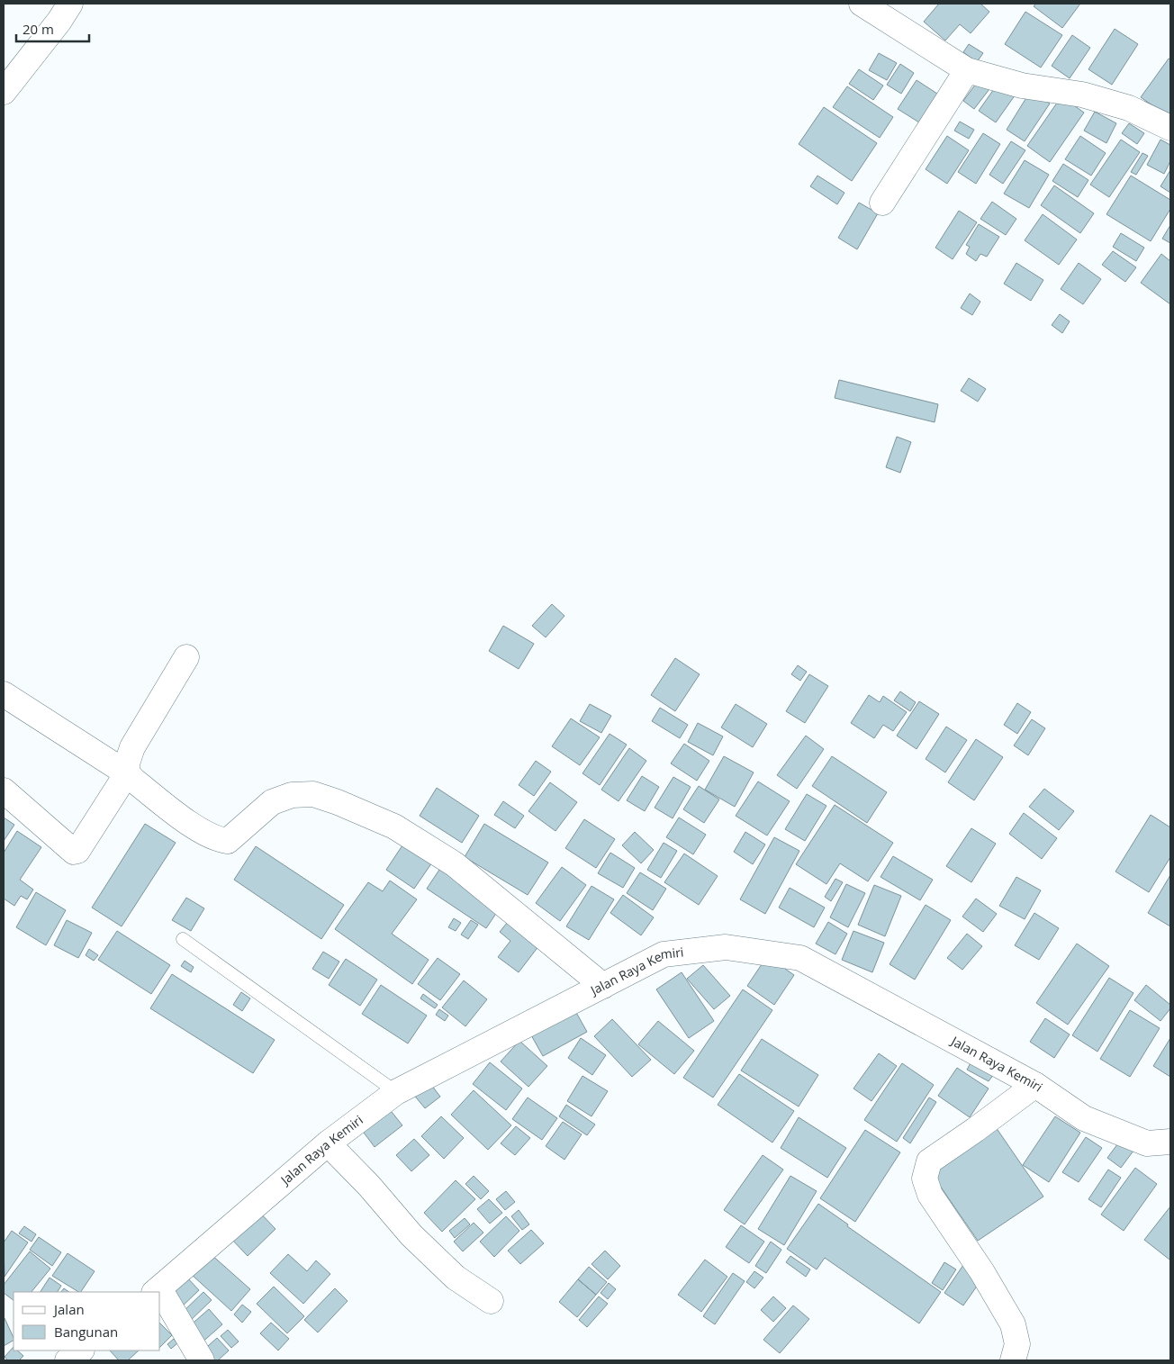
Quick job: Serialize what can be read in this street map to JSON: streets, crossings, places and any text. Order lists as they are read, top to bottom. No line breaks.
{"streets":{"street":["Jalan Raya Kemiri"]},"legend":["Jalan","Bangunan"],"scale_bar":"20 m"}
